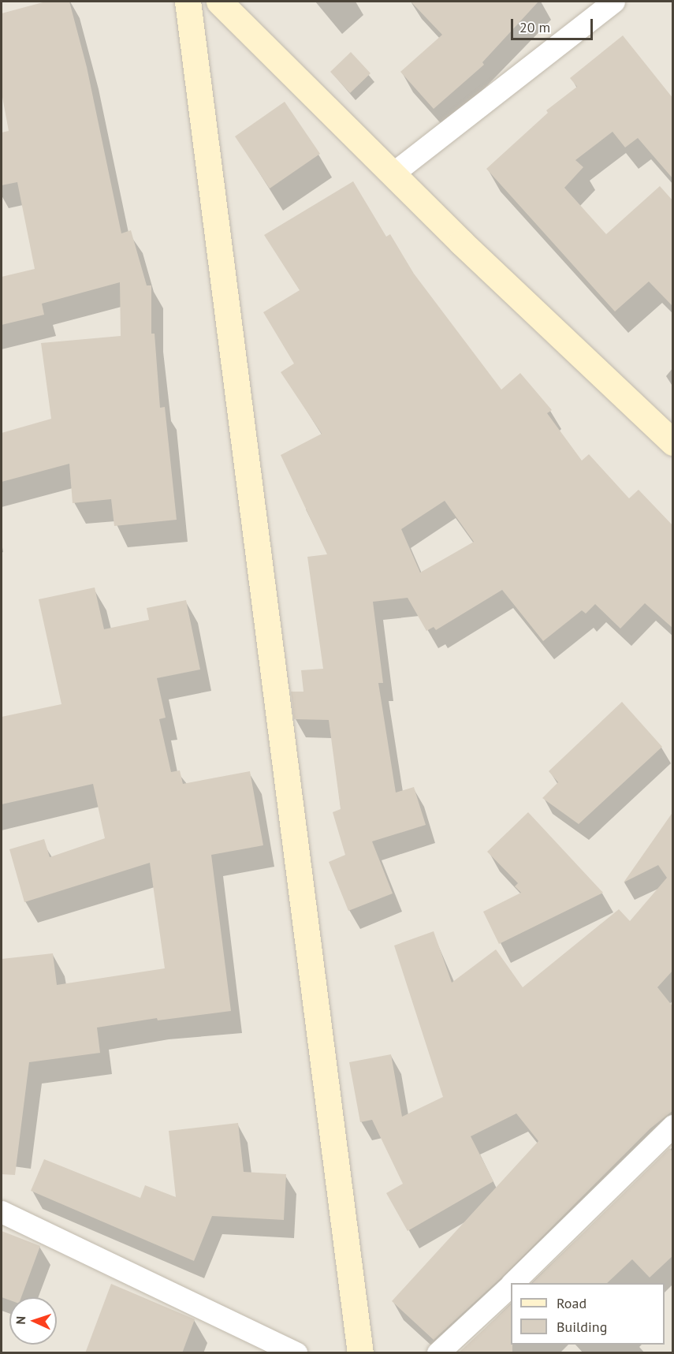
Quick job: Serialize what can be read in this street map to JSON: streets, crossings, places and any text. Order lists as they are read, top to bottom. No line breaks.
{"legend":["Road","Building"],"scale_bar":"20 m","north":"left"}
